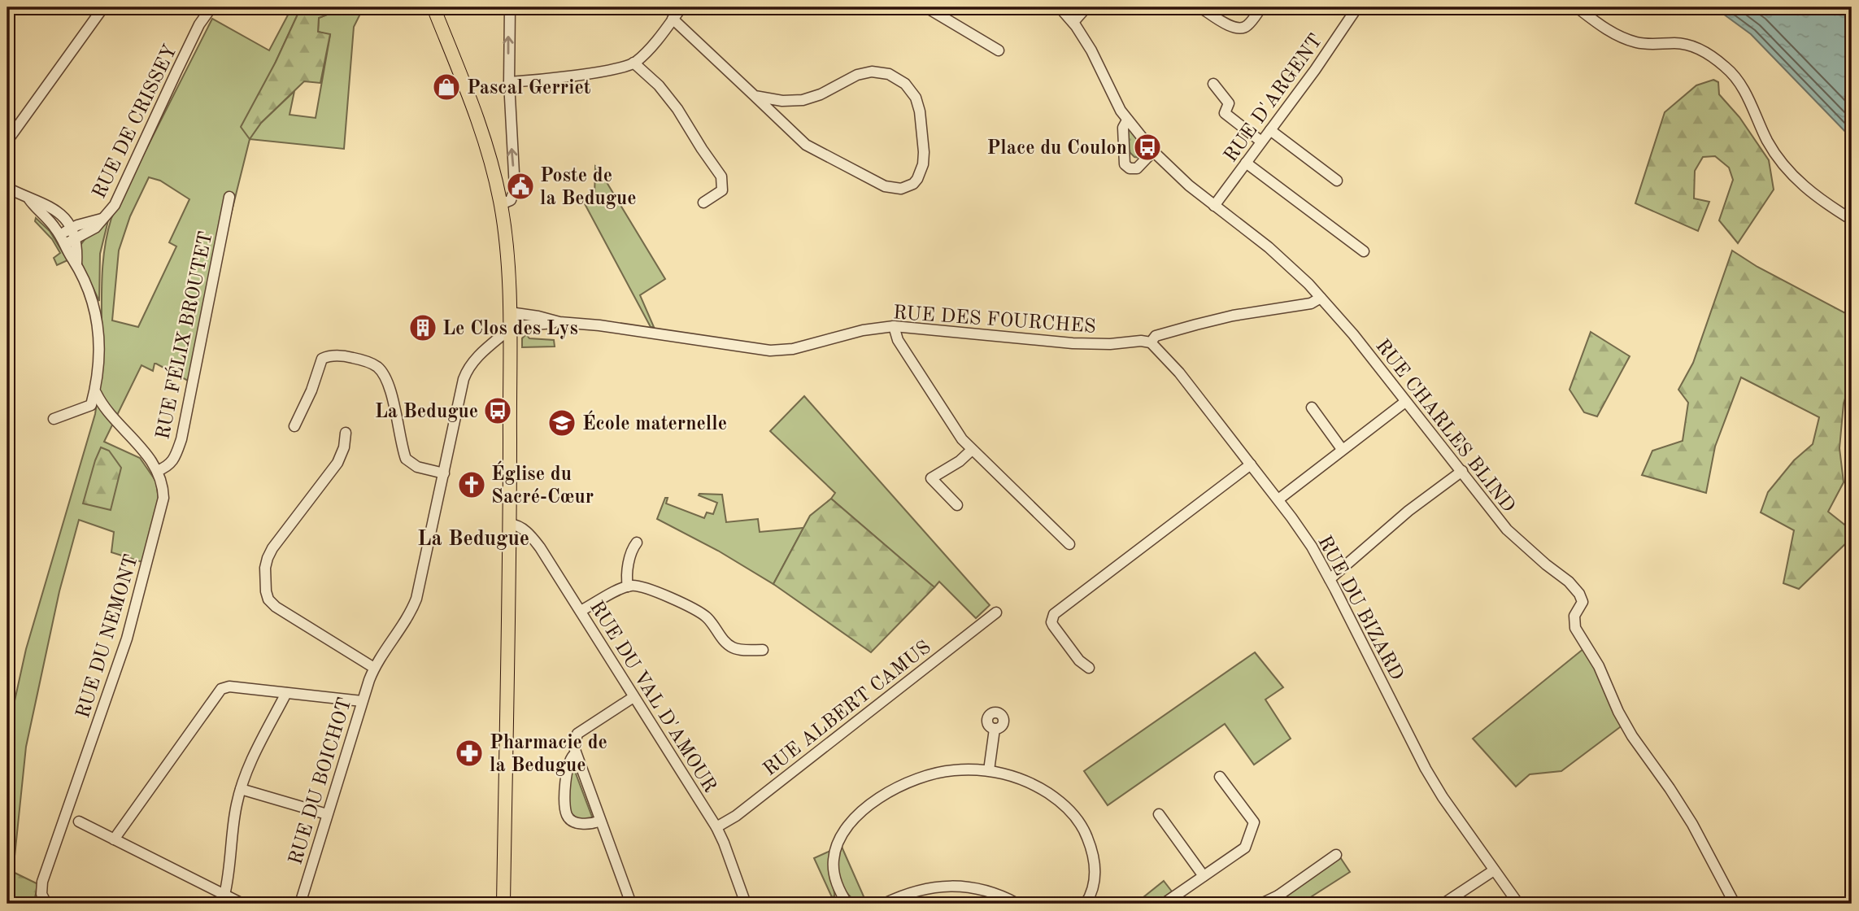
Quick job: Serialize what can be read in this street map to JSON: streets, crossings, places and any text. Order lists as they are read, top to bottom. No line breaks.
{"streets":{"street":["RUE D'ARGENT","RUE DE CRISSEY","RUE DES FOURCHES","RUE FÉLIX BROUTET","RUE CHARLES BLIND","RUE DU BIZARD","RUE DU NEMONT","RUE DU VAL D'AMOUR","RUE ALBERT CAMUS","RUE DU BOICHOT"]},"crossings":[["RUE D'ARGENT","RUE CHARLES BLIND"],["RUE DES FOURCHES","RUE CHARLES BLIND"],["RUE DES FOURCHES","RUE DU BIZARD"],["RUE DES FOURCHES","RUE DU BOICHOT"],["RUE FÉLIX BROUTET","RUE DU NEMONT"],["RUE DU VAL D'AMOUR","RUE ALBERT CAMUS"]],"districts":["La Bedugue"],"places":{"shop":["Pascal Gerriet"],"bus stop":["Place du Coulon","La Bedugue"],"public building":["Poste de la Bedugue"],"building":["Le Clos des Lys"],"school or university":["École maternelle"],"church":["Église du Sacré-Cœur"],"pharmacy":["Pharmacie de la Bedugue"]}}
